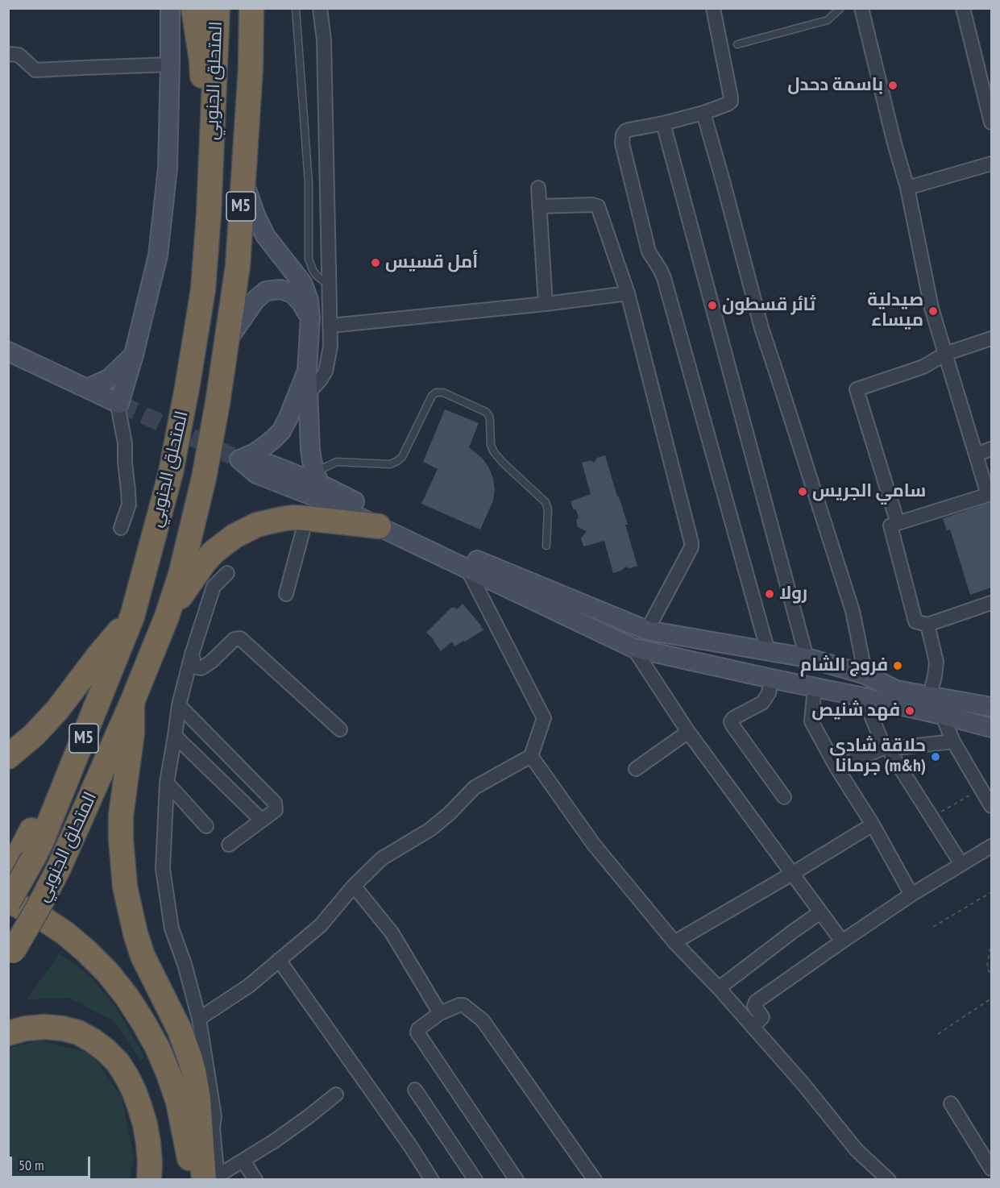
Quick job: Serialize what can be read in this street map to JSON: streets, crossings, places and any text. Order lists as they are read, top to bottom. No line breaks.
{"streets":{"highway":["المتحلق الجنوبي","M5"]},"places":["باسمة دحدل","أمل قسيس","ثائر قسطون","صيدلية ميساء","سامي الجريس","رولا","فروج الشام","فهد شنيص","حلاقة شادي جرمانا (m&h)"],"scale_bar":"50 m"}
